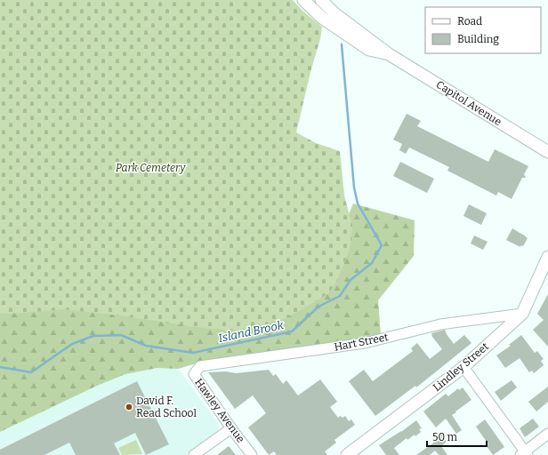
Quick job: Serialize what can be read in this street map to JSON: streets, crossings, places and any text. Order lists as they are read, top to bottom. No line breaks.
{"streets":{"main road":["Capitol Avenue","Lindley Street"],"street":["Hart Street","Hawley Avenue"]},"crossings":[["Hart Street","Lindley Street"],["Hart Street","Hawley Avenue"]],"water":["Island Brook"],"parks":["Park Cemetery"],"places":["David F. Read School"],"legend":["Road","Building"],"scale_bar":"50 m"}
